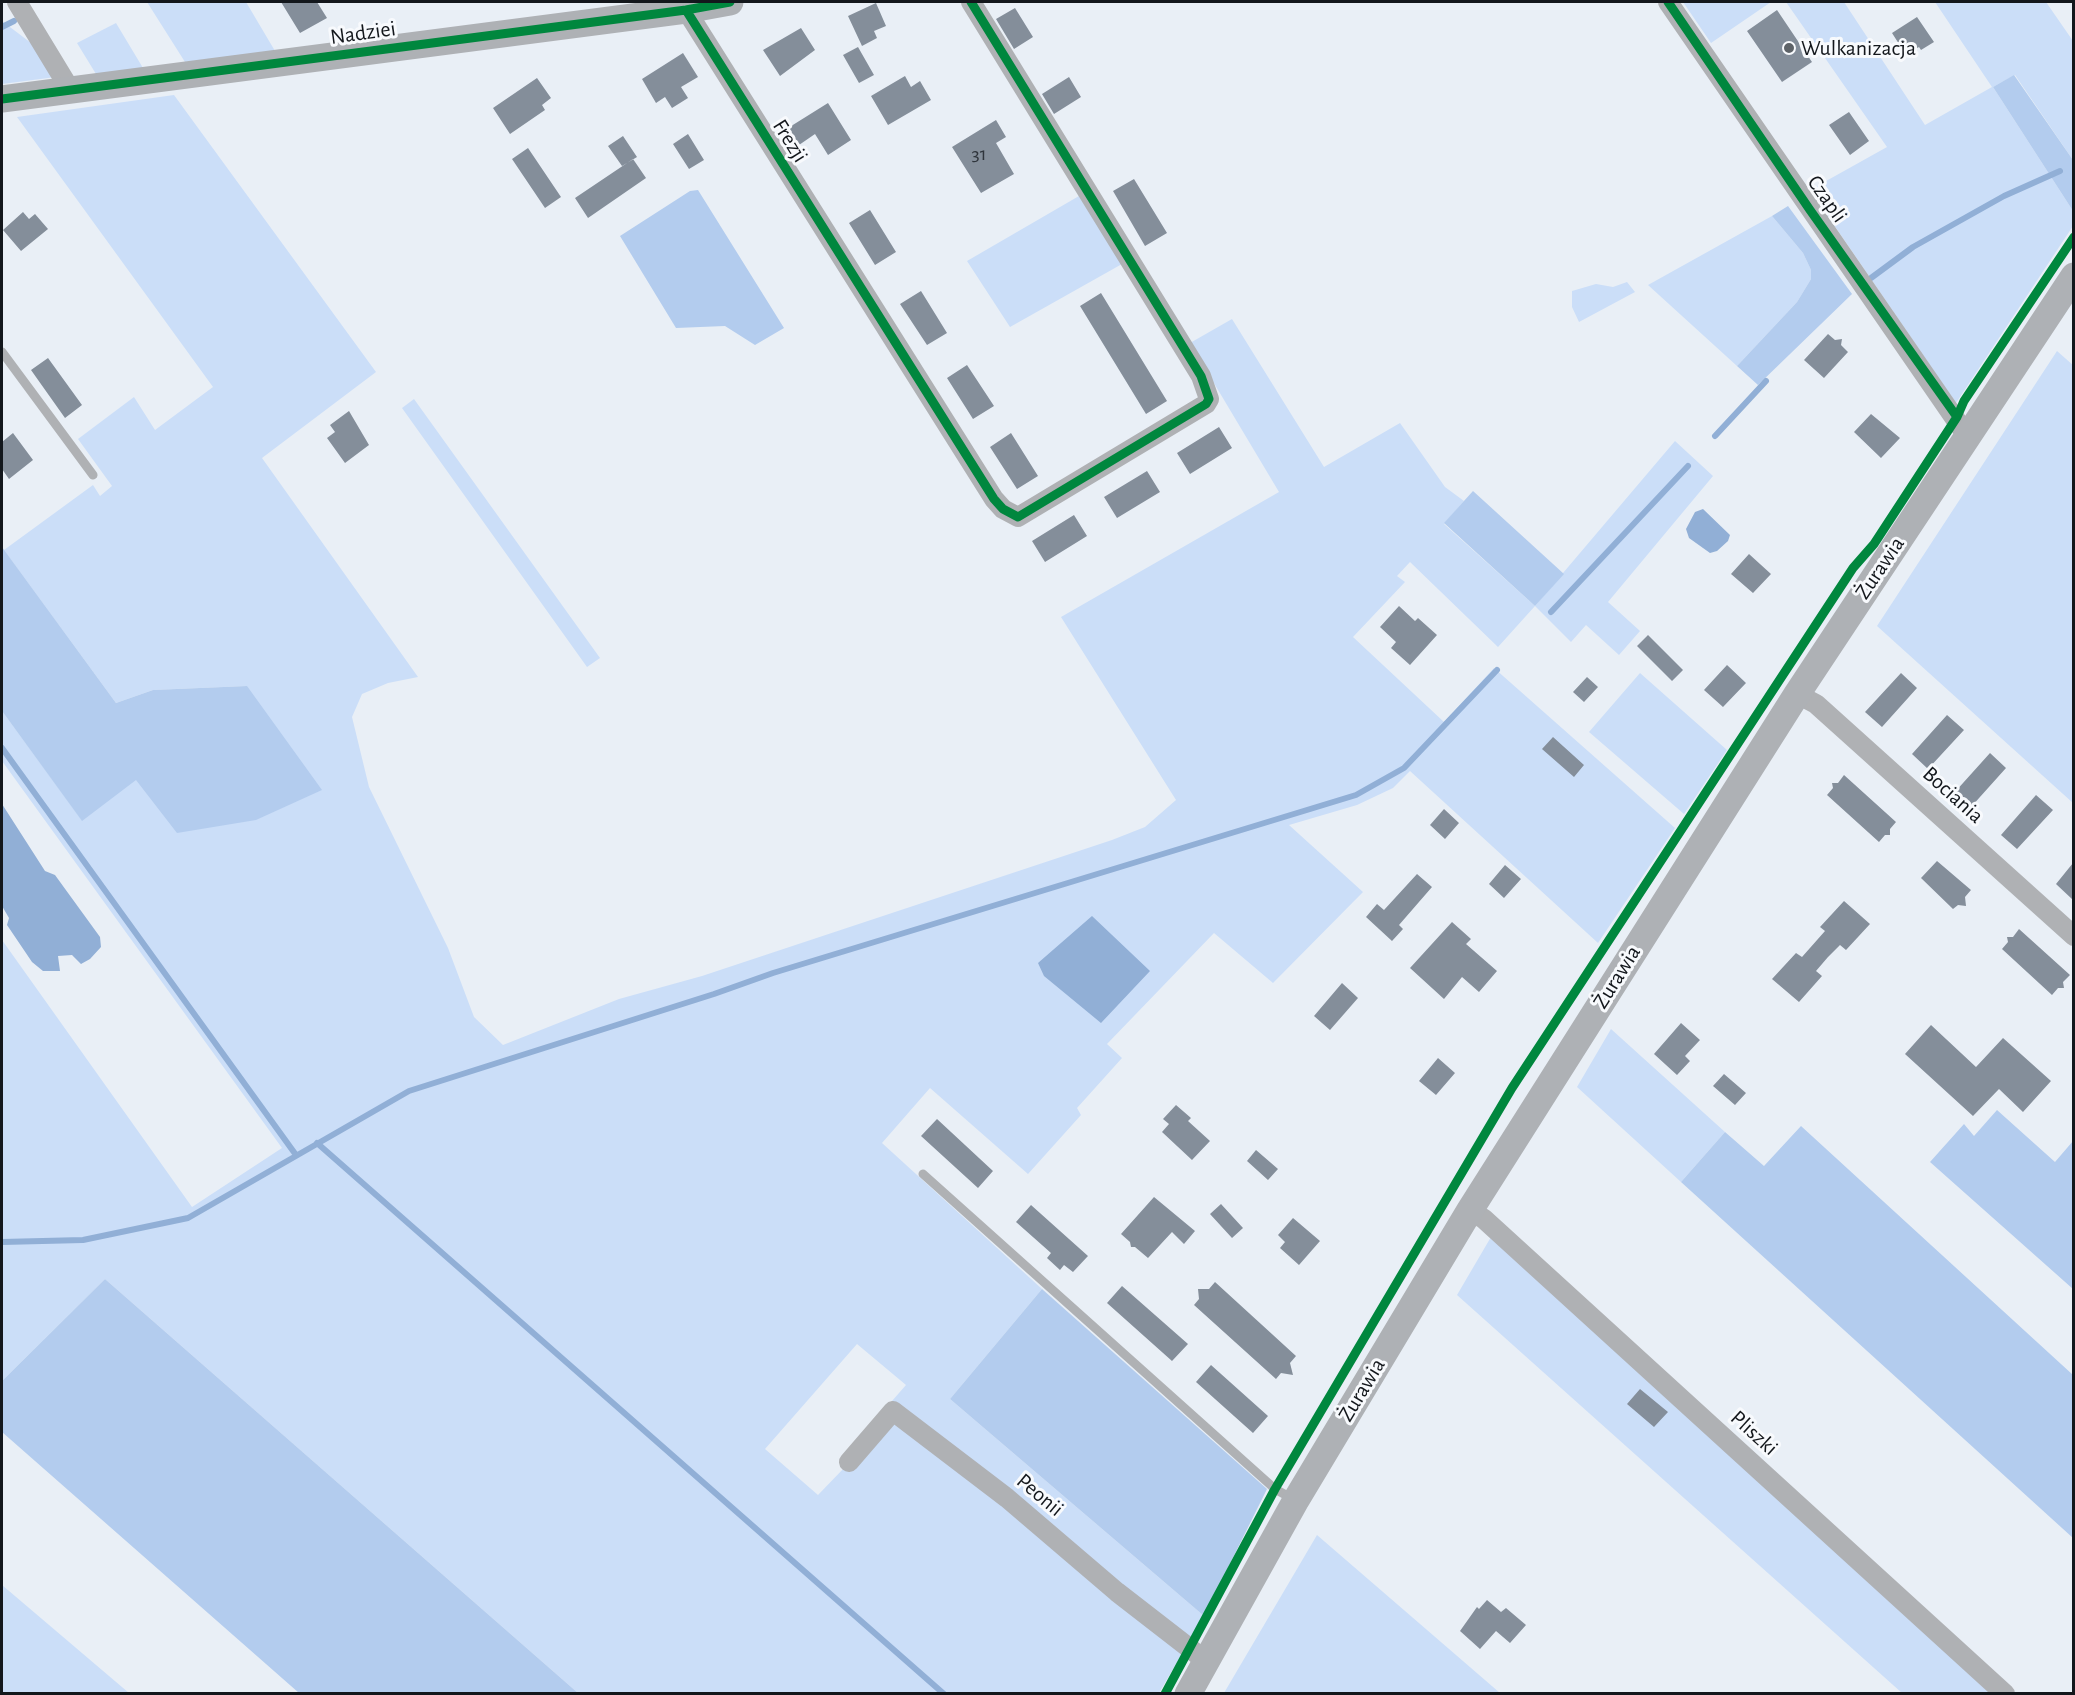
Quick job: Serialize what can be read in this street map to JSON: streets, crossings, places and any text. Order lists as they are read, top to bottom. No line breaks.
{"streets":{"main road":["Nadziei","Żurawia"],"street":["Frezji","Czapli","Bociania","Pliszki","Peonii"]},"crossings":[["Nadziei","Frezji"],["Czapli","Żurawia"],["Żurawia","Bociania"],["Żurawia","Pliszki"],["Żurawia","Peonii"]],"places":["Wulkanizacja"],"house_numbers":["31"]}
